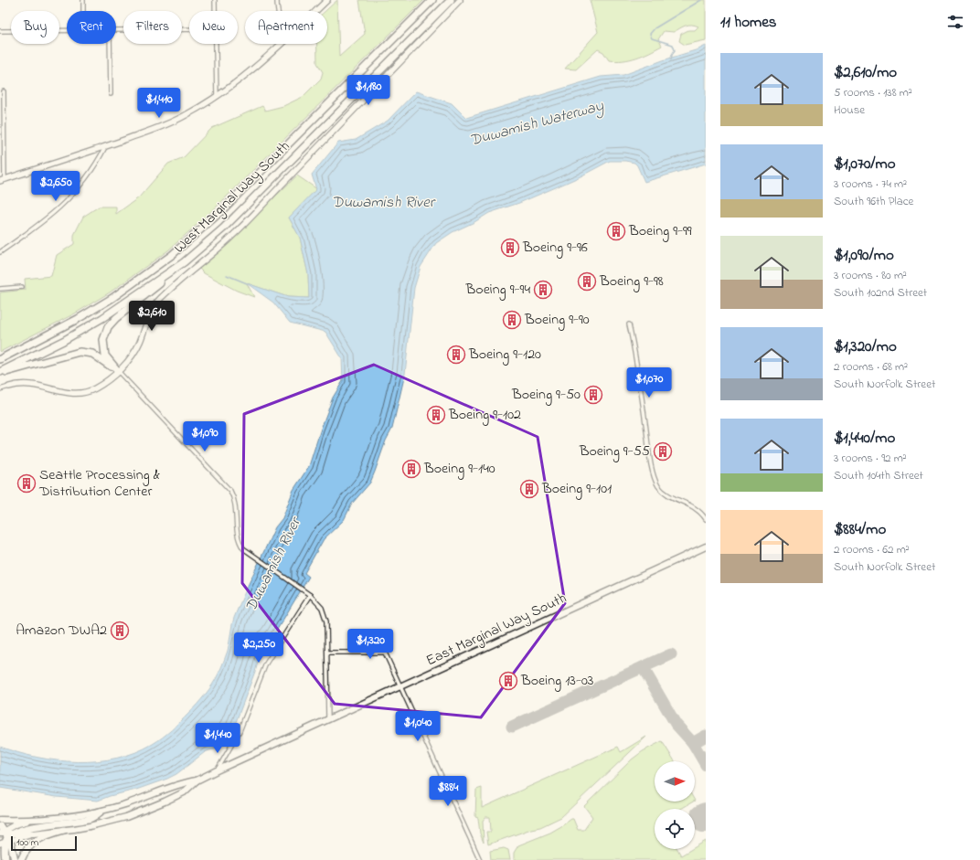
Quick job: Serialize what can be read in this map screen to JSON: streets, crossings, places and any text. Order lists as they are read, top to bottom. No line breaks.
{"streets":{"highway":["West Marginal Way South"],"main road":["East Marginal Way South"]},"water":["Duwamish Waterway","Duwamish River"],"places":{"building":["Boeing 9-99","Boeing 9-96","Boeing 9-98","Boeing 9-94","Boeing 9-90","Boeing 9-120","Boeing 9-50","Boeing 9-102","Boeing 9-55","Boeing 9-140","Seattle Processing & Distribution Center","Boeing 9-101","Amazon DWA2","Boeing 13-03"]},"scale_bar":"100 m","north":"right","page":{"heading":"11 homes","chip":["Buy","Rent","Filters","New","Apartment"],"list":[{"name":"$2,610/mo","note":"5 rooms · 138 m² · House"},{"name":"$1,070/mo","note":"3 rooms · 74 m² · South 96th Place"},{"name":"$1,090/mo","note":"3 rooms · 80 m² · South 102nd Street"},{"name":"$1,320/mo","note":"2 rooms · 68 m² · South Norfolk Street"},{"name":"$1,440/mo","note":"3 rooms · 92 m² · South 104th Street"},{"name":"$884/mo","note":"2 rooms · 62 m² · South Norfolk Street"}],"price":["$1,180","$1,410","$2,650","$2,610","$1,070","$1,090","$1,320","$2,250","$1,040","$1,440","$884"],"scale":"100 m"}}
